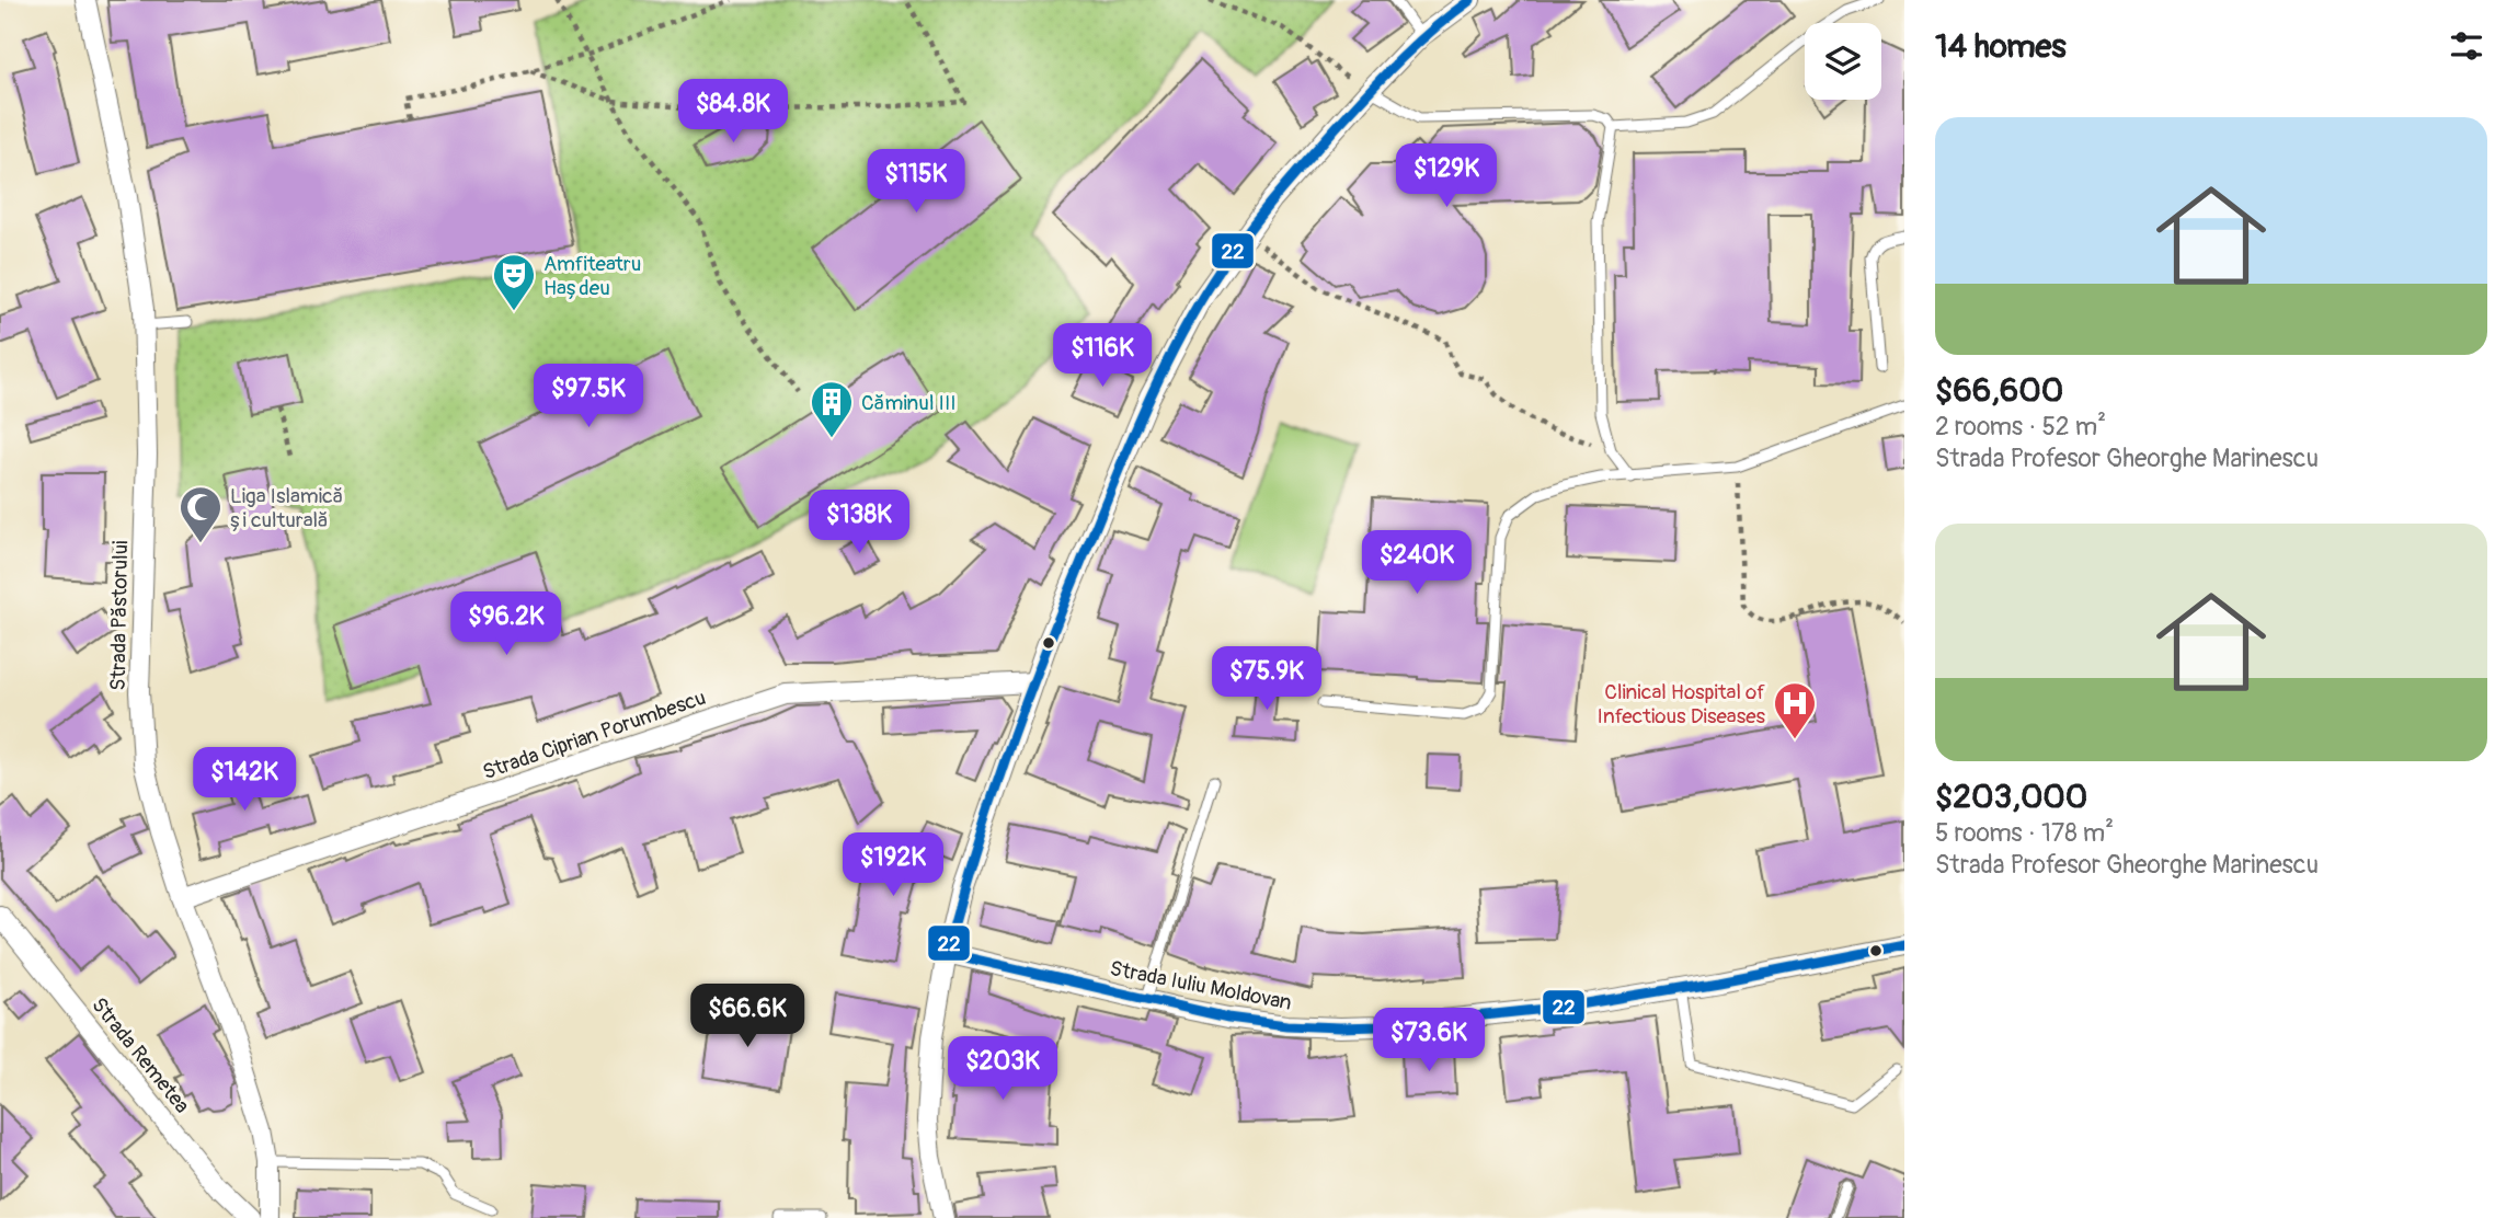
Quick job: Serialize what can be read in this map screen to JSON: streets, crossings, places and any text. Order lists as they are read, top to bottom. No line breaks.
{"streets":{"street":["Strada Păstorului","Strada Ciprian Porumbescu","Strada Iuliu Moldovan","Strada Remetea"]},"crossings":[["Strada Păstorului","Strada Ciprian Porumbescu"]],"places":{"theatre":["Amfiteatru Hașdeu"],"building":["Căminul III"],"mosque":["Liga Islamică și culturală"],"hospital":["Clinical Hospital of Infectious Diseases"]},"lines":["transit line 22"],"page":{"heading":"14 homes","price":["$84.8K","$129K","$115K","$116K","$97.5K","$138K","$240K","$96.2K","$75.9K","$142K","$192K","$66.6K","$73.6K","$203K"],"list":[{"name":"$66,600","note":"2 rooms · 52 m² · Strada Profesor Gheorghe Marinescu"},{"name":"$203,000","note":"5 rooms · 178 m² · Strada Profesor Gheorghe Marinescu"}]}}
